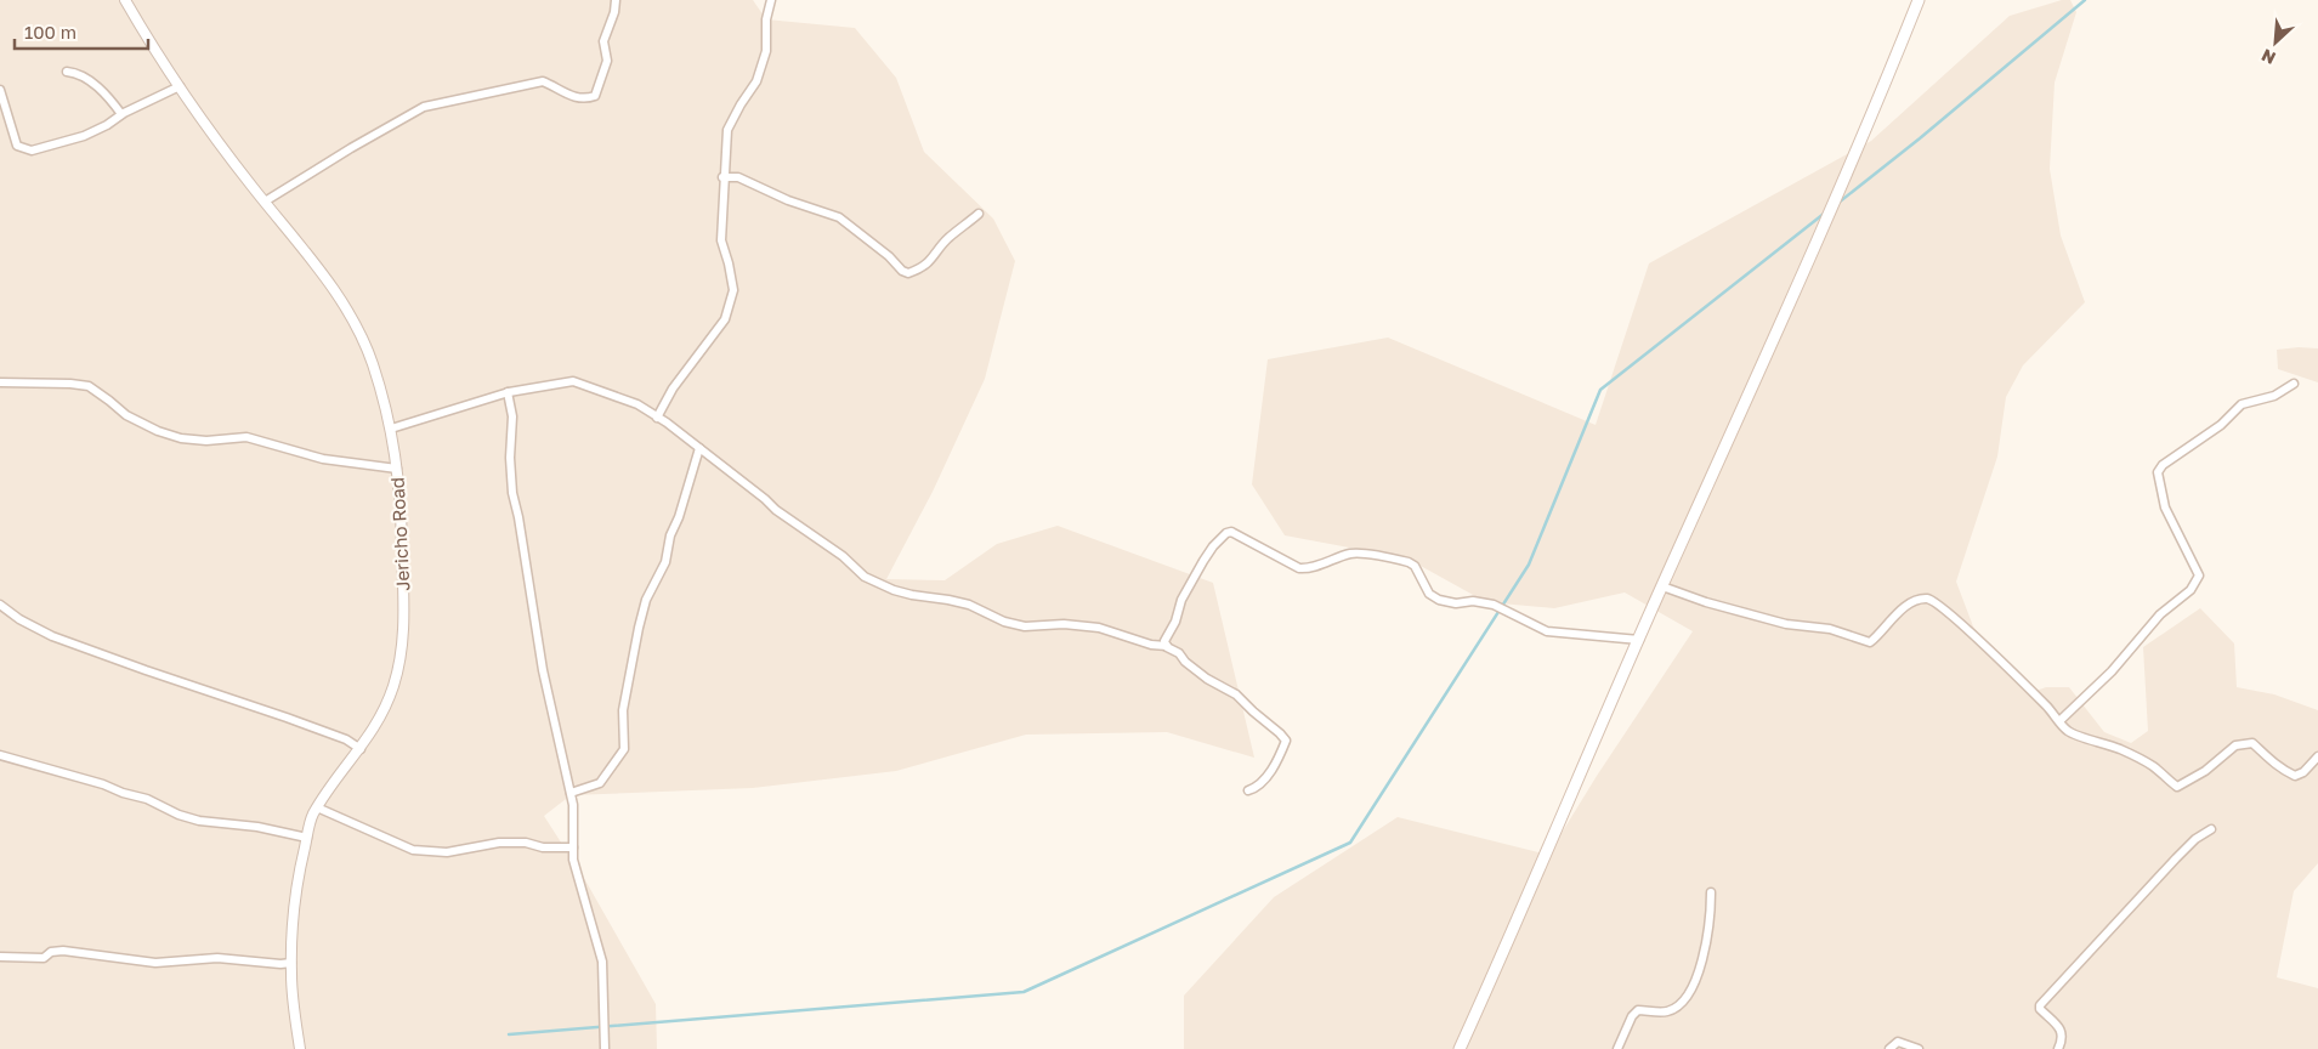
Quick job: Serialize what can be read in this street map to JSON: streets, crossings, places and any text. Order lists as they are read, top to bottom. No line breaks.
{"streets":{"street":["Jericho Road"]},"scale_bar":"100 m","north":"bottom left"}
